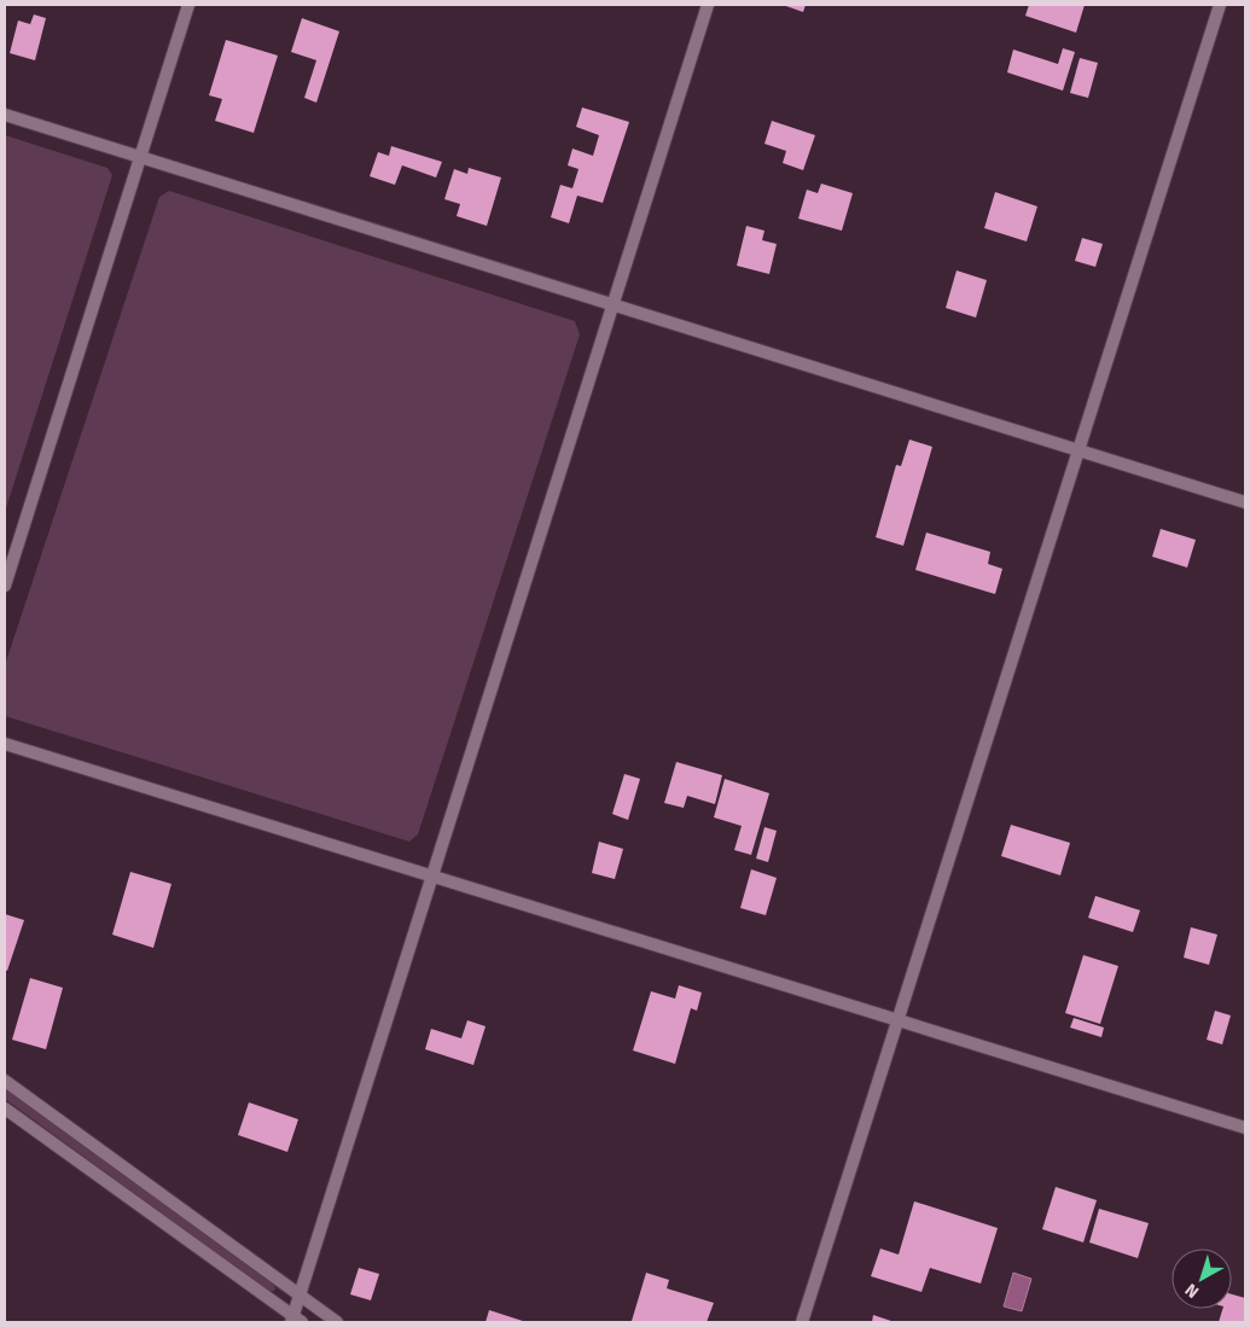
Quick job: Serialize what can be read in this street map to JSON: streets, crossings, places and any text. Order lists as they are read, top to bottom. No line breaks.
{"north":"bottom left"}
